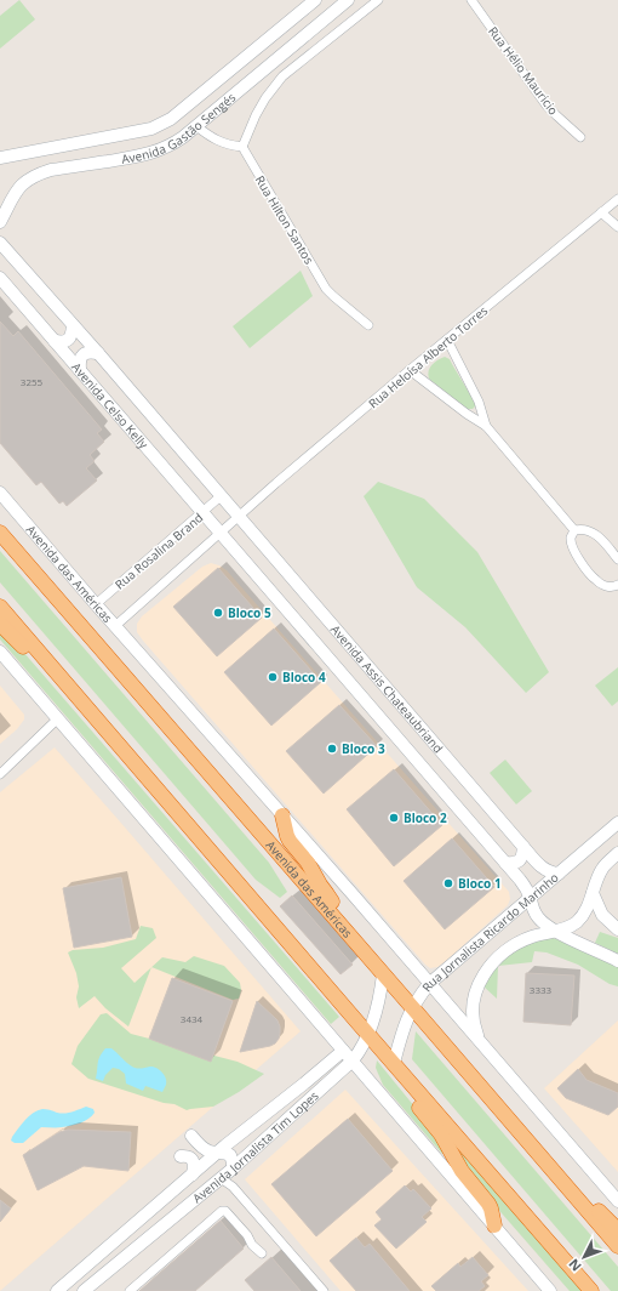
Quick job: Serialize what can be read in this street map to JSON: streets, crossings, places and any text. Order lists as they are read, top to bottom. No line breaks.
{"streets":{"highway":["Avenida das Américas"],"street":["Rua Hélio Mauricio","Avenida Gastão Sengés","Rua Hilton Santos","Rua Heloísa Alberto Torres","Avenida Celso Kelly","Rua Rosalina Brand","Avenida Assis Chateaubriand","Rua Jornalista Ricardo Marinho","Avenida Jornalista Tim Lopes"]},"crossings":[["Rua Heloísa Alberto Torres","Avenida Assis Chateaubriand"],["Avenida Celso Kelly","Rua Rosalina Brand"],["Avenida Celso Kelly","Avenida Assis Chateaubriand"],["Rua Rosalina Brand","Avenida das Américas"],["Rua Rosalina Brand","Avenida Assis Chateaubriand"],["Avenida das Américas","Rua Jornalista Ricardo Marinho"],["Avenida das Américas","Avenida Jornalista Tim Lopes"],["Avenida Assis Chateaubriand","Rua Jornalista Ricardo Marinho"]],"places":["Bloco 5","Bloco 4","Bloco 3","Bloco 2","Bloco 1"],"house_numbers":["3255","3333","3434"],"north":"bottom left"}
